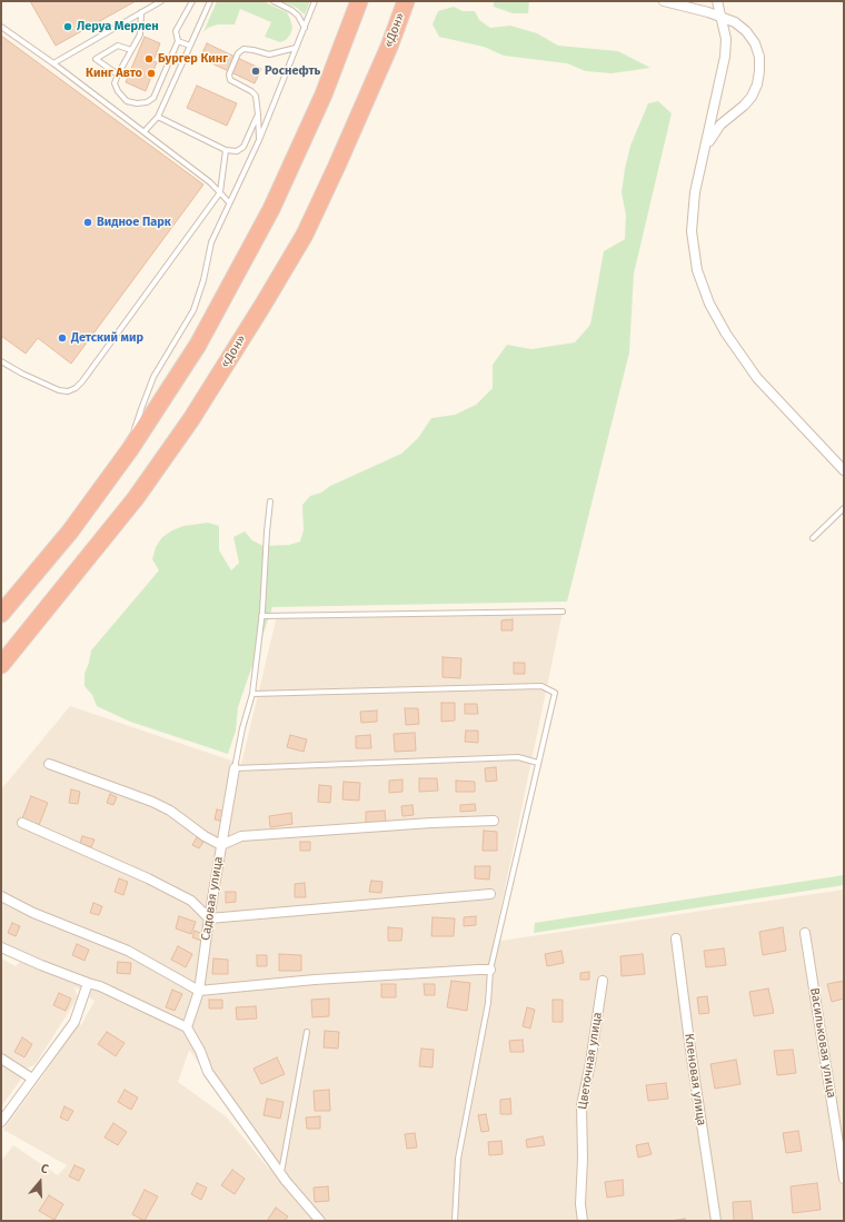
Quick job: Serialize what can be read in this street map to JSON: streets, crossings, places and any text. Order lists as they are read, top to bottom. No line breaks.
{"streets":{"highway":["«Дон»"],"street":["Садовая улица","Васильковая улица","Цветочная улица","Кленовая улица"]},"places":["Леруа Мерлен","Бургер Кинг","Роснефть","Кинг Авто","Видное Парк","Детский мир"],"north":"top"}
